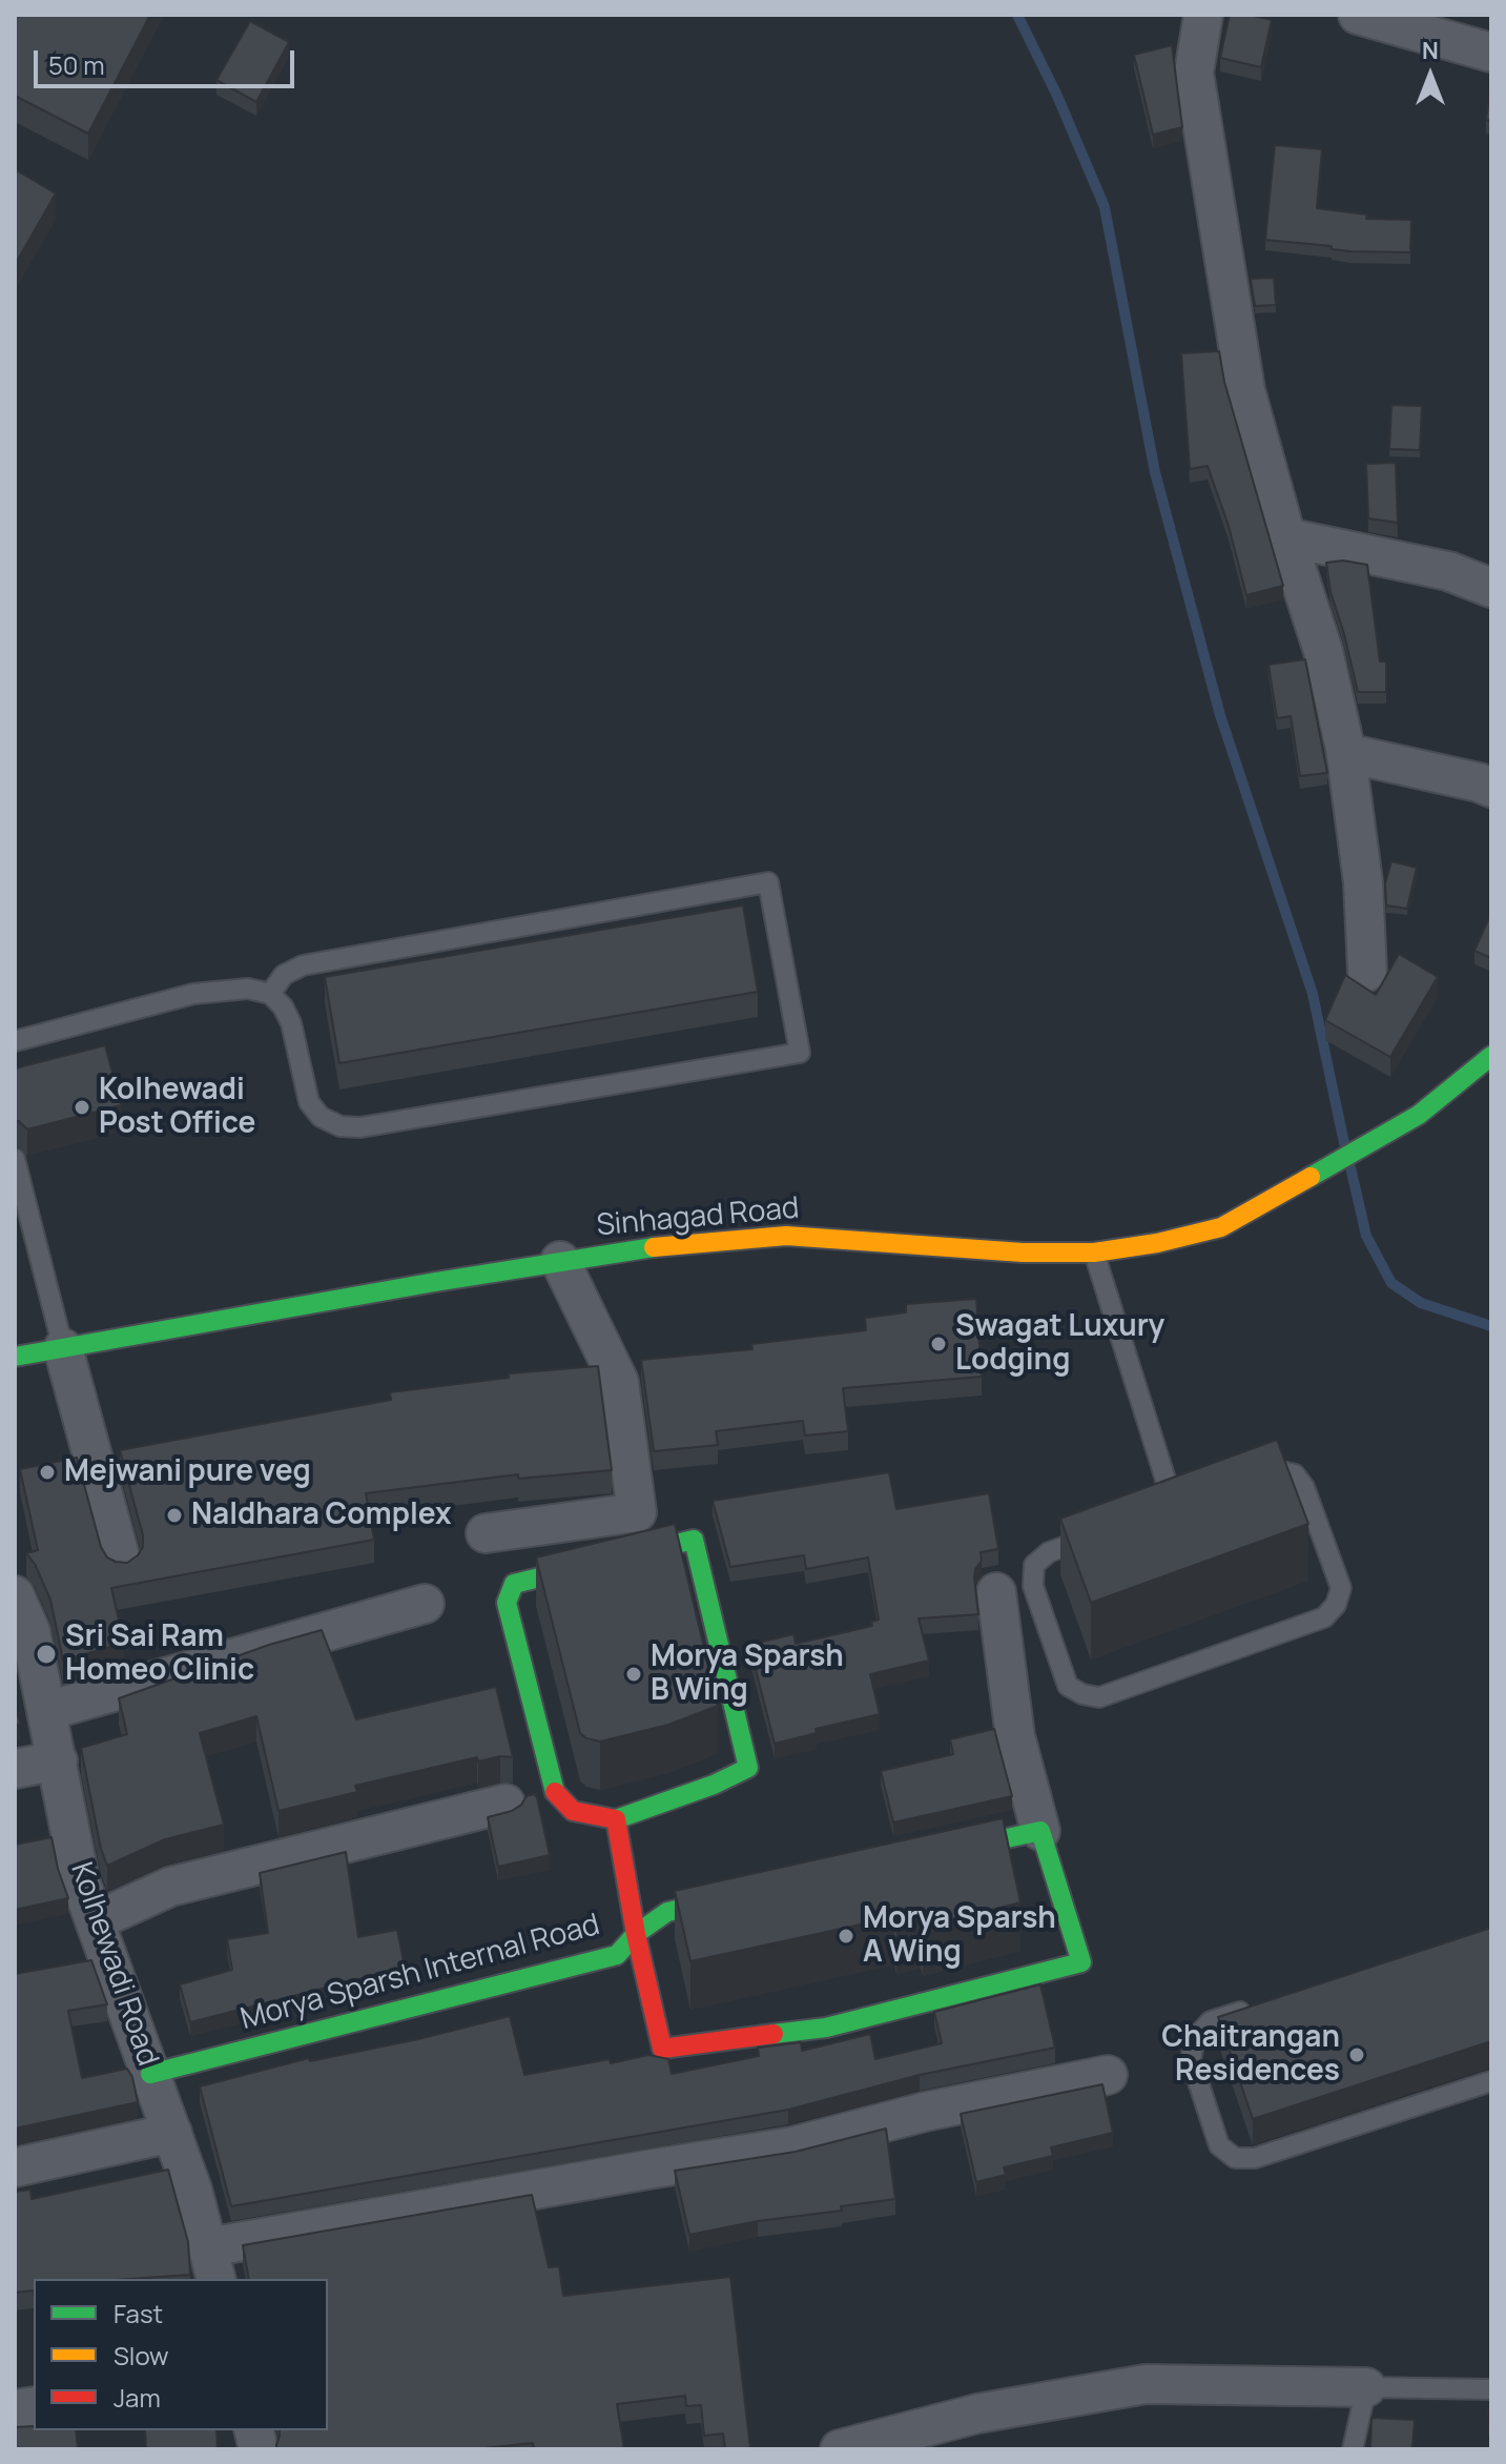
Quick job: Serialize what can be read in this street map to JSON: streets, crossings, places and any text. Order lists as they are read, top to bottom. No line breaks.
{"streets":{"street":["Sinhagad Road","Kolhewadi Road","Morya Sparsh Internal Road"]},"crossings":[["Kolhewadi Road","Morya Sparsh Internal Road"]],"places":["Kolhewadi Post Office","Swagat Luxury Lodging","Mejwani pure veg","Naldhara Complex","Sri Sai Ram Homeo Clinic","Morya Sparsh B Wing","Morya Sparsh A Wing","Chaitrangan Residences"],"legend":["Fast","Slow","Jam"],"scale_bar":"50 m","north":"top"}
